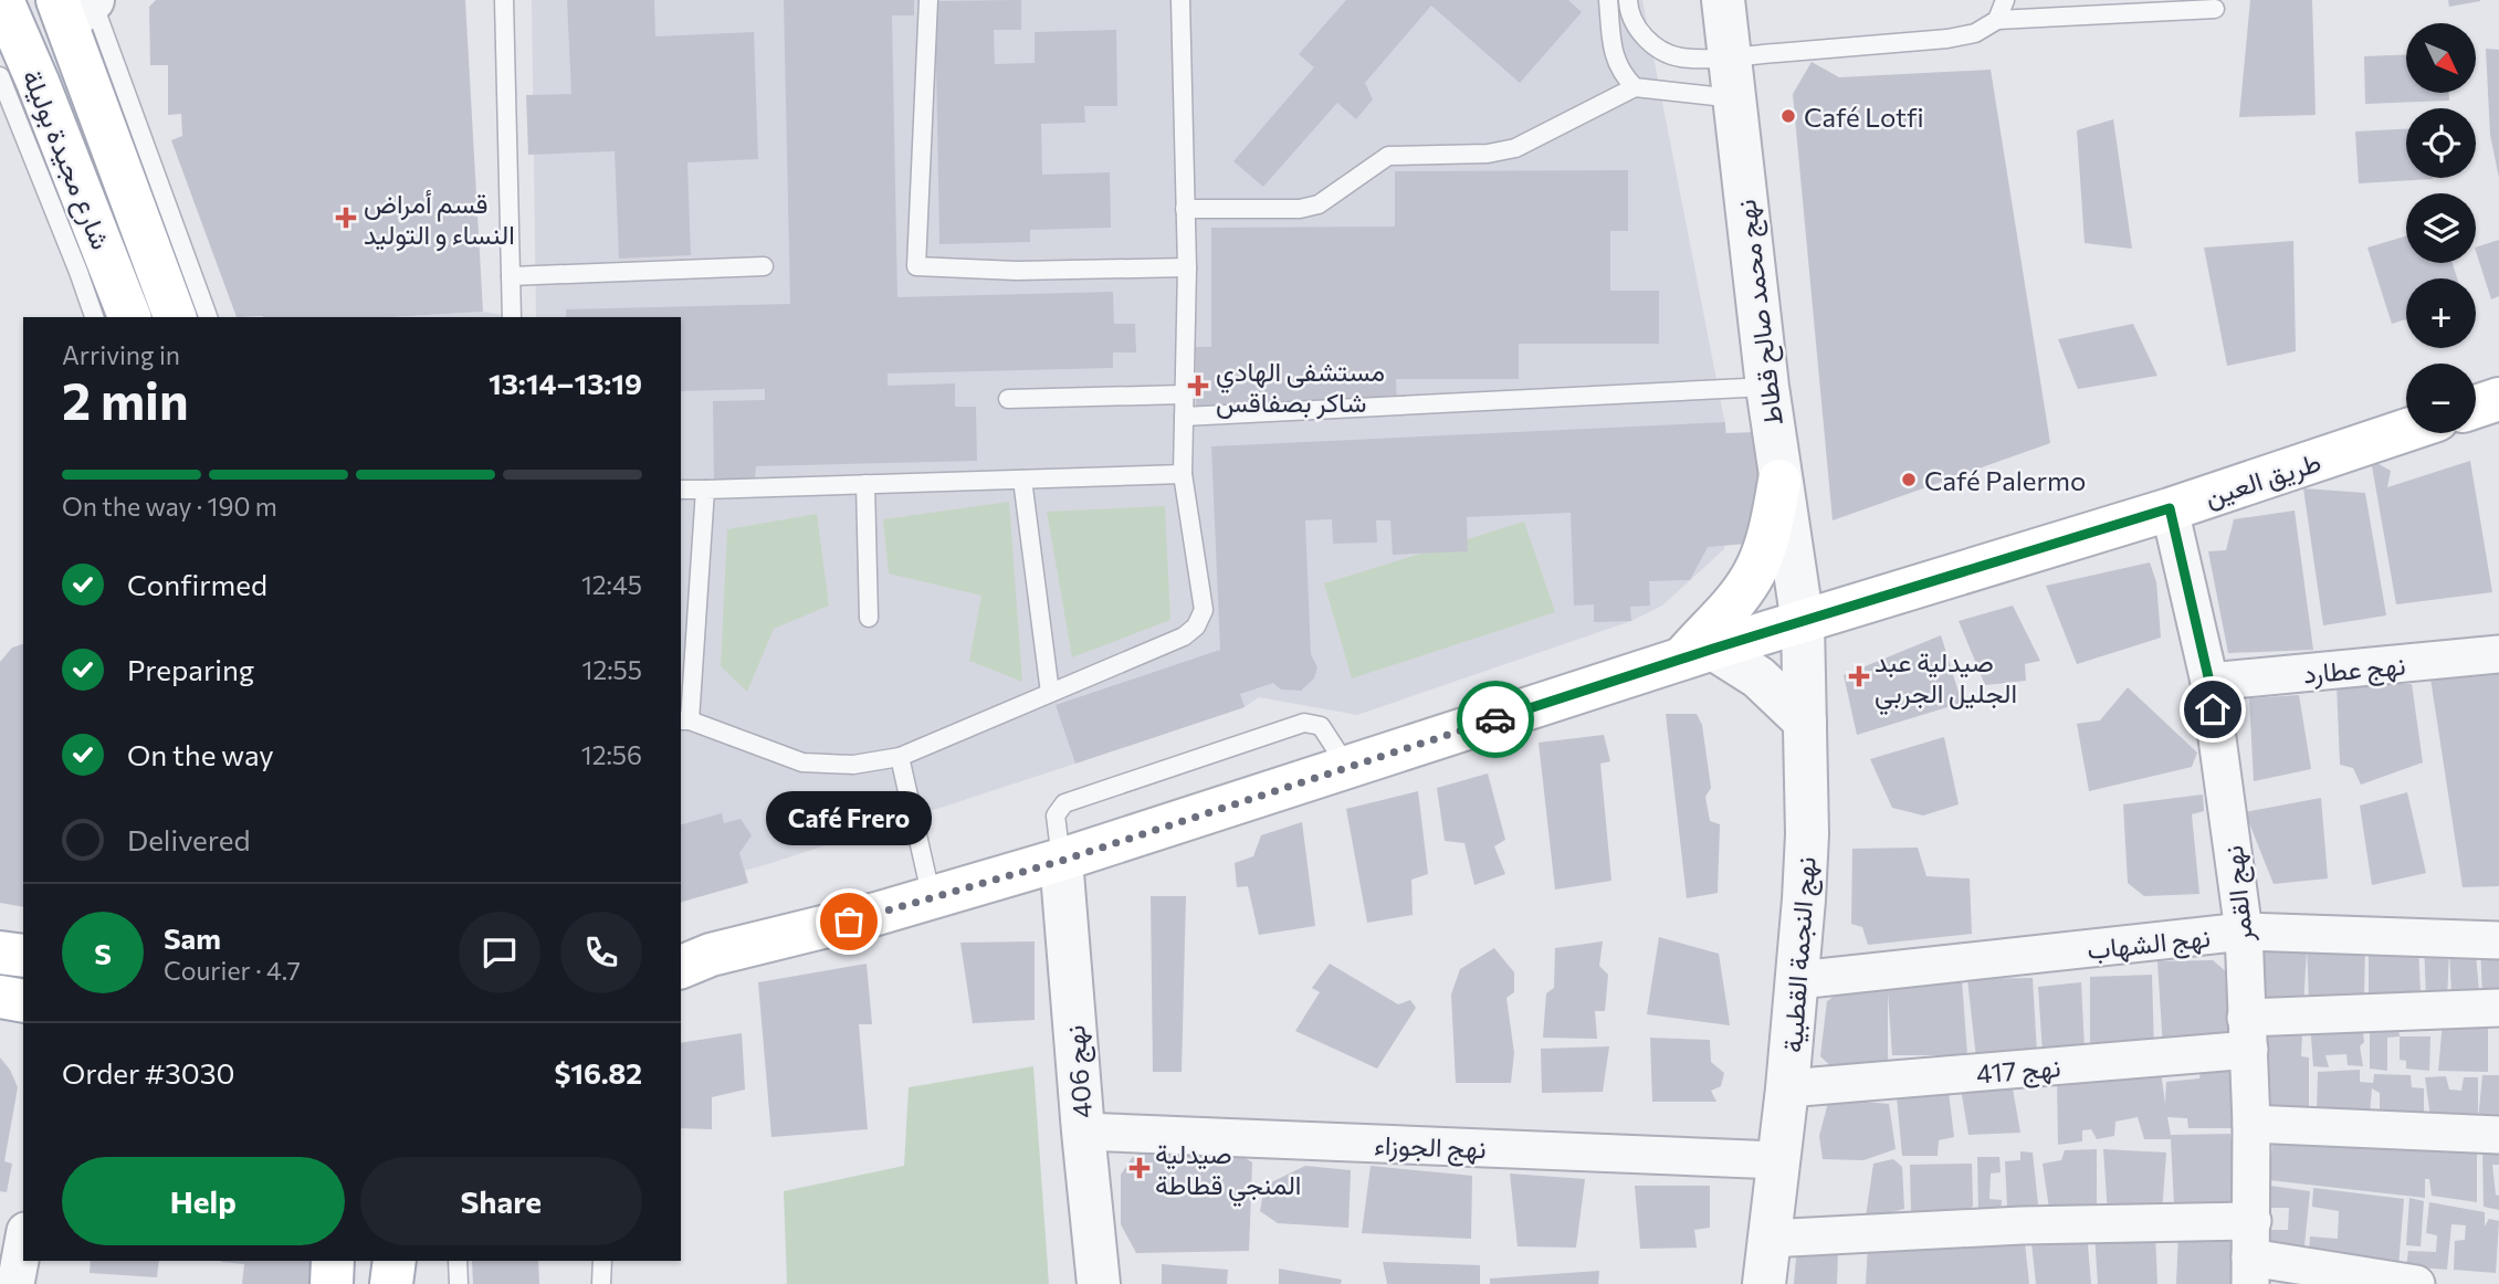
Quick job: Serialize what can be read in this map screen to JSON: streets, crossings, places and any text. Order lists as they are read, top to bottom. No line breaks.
{"streets":{"main road":["شارع مجيدة بوليلة","طريق العين"],"street":["نهج محمد صالح قطاط","نهج عطارد","نهج القمر","نهج الشهاب","نهج النجمة القطبية","نهج 417","نهج 406","نهج الجوزاء"]},"crossings":[["نهج محمد صالح قطاط","طريق العين"],["نهج محمد صالح قطاط","نهج النجمة القطبية"],["طريق العين","نهج القمر"],["طريق العين","نهج النجمة القطبية"],["طريق العين","نهج 406"],["نهج عطارد","نهج القمر"],["نهج القمر","نهج الشهاب"],["نهج القمر","نهج 417"],["نهج الشهاب","نهج النجمة القطبية"],["نهج النجمة القطبية","نهج 417"],["نهج النجمة القطبية","نهج الجوزاء"],["نهج 406","نهج الجوزاء"]],"places":{"other":["Café Lotfi","Café Palermo","Café Frero"],"health":["قسم أمراض النساء و التوليد","مستشفى الهادي شاكر بصفاقس","صيدلية عبد الجليل الجربي","صيدلية المنجي قطاطة"]},"north":"bottom right","page":{"map_buttons":["+","−"],"heading":["2 min","Arriving in","13:14–13:19"],"panel":["Sam","Courier · 4.7","Order #3030","$16.82"],"bar":"On the way · 190 m","list":[["Confirmed","12:45"],["Preparing","12:55"],["On the way","12:56"],"Delivered"],"bubble":"Café Frero","round":"S","buttons":["Help","Share"]}}
